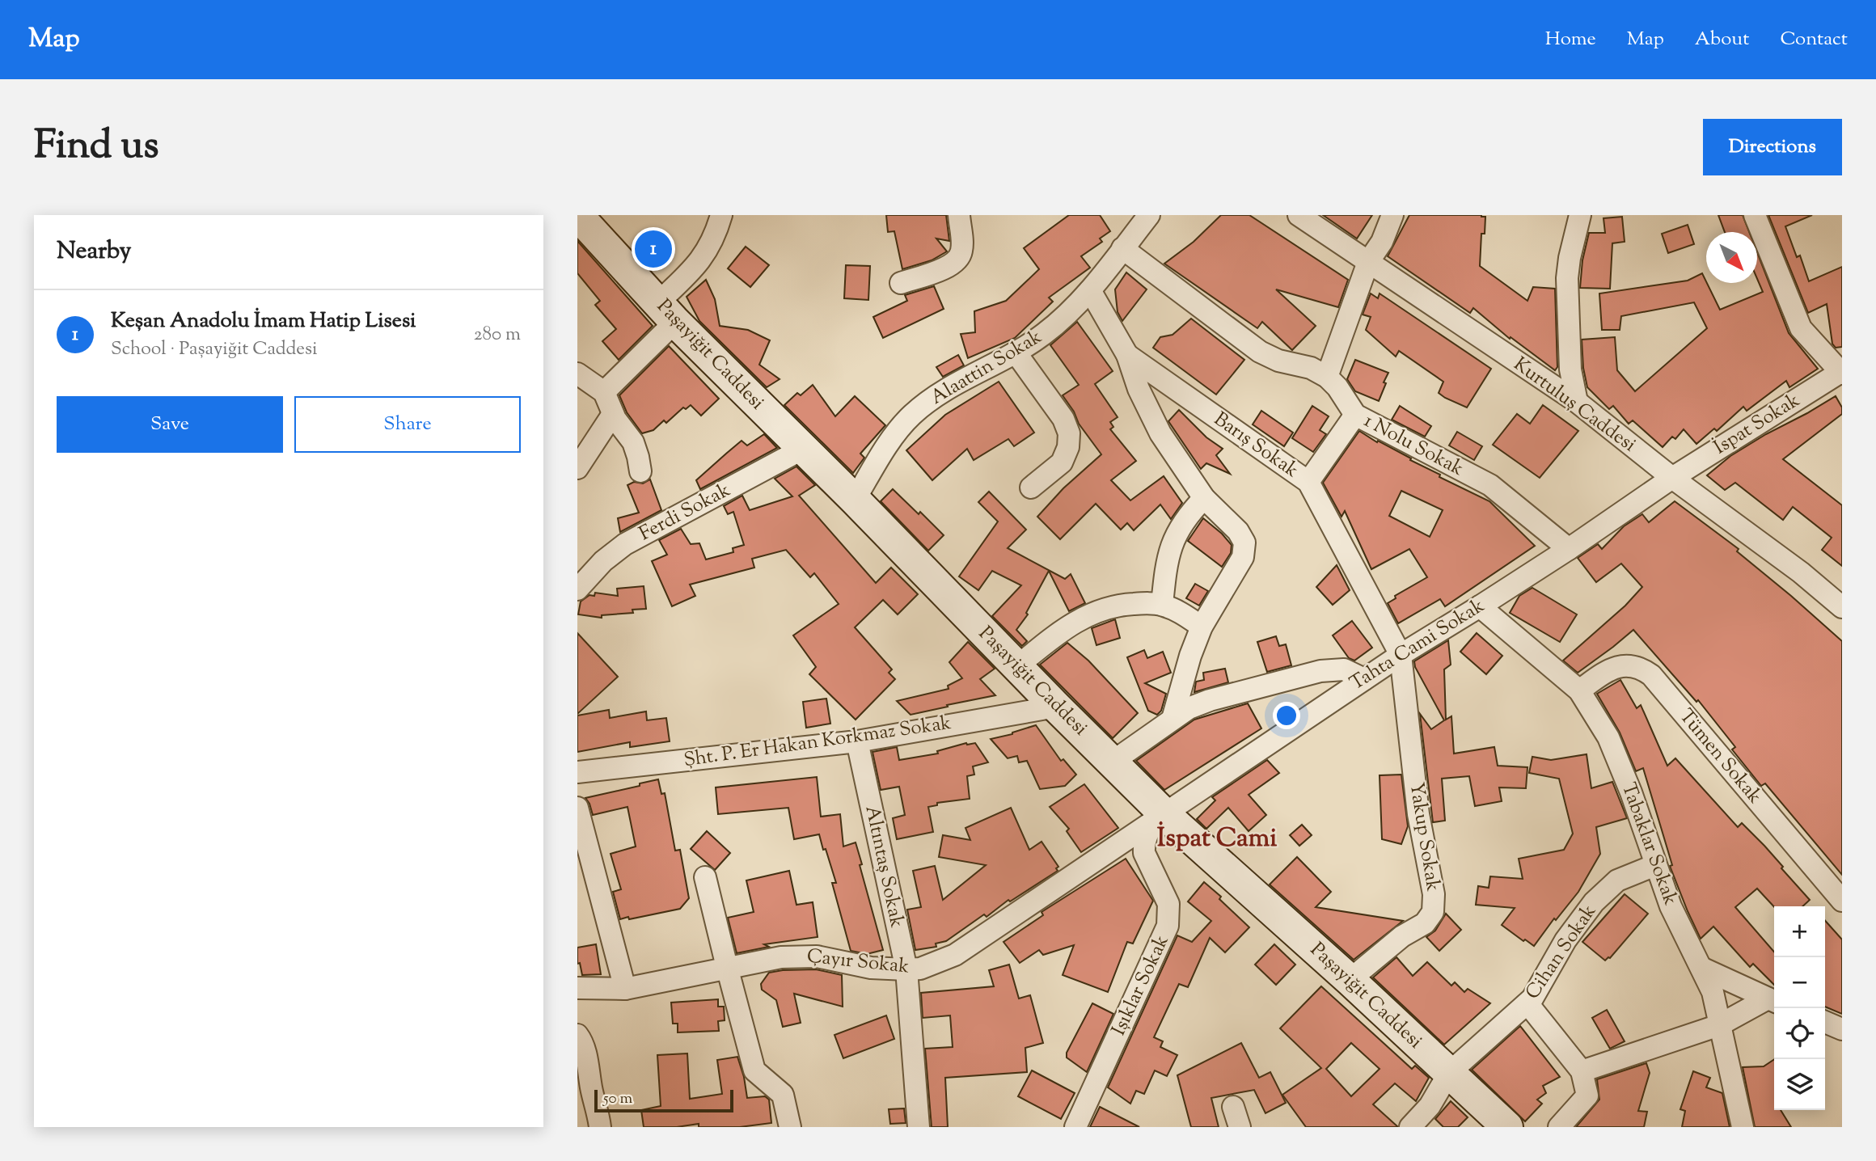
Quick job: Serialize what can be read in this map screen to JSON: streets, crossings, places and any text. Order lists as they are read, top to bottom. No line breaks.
{"streets":{"main road":["Paşayiğit Caddesi"],"street":["Alaattin Sokak","Kurtuluş Caddesi","İspat Sokak","Barış Sokak","1 Nolu Sokak","Ferdi Sokak","Tahta Cami Sokak","Şht. P. Er Hakan Korkmaz Sokak","Tümen Sokak","Yakup Sokak","Tabaklar Sokak","Altıntaş Sokak","Cihan Sokak","Çayır Sokak","Işıklar Sokak"]},"crossings":[["Paşayiğit Caddesi","Alaattin Sokak"],["Paşayiğit Caddesi","Ferdi Sokak"],["Paşayiğit Caddesi","Tahta Cami Sokak"],["Paşayiğit Caddesi","Şht. P. Er Hakan Korkmaz Sokak"],["Paşayiğit Caddesi","Yakup Sokak"],["Paşayiğit Caddesi","Cihan Sokak"],["Paşayiğit Caddesi","Çayır Sokak"],["Paşayiğit Caddesi","Işıklar Sokak"],["Alaattin Sokak","1 Nolu Sokak"],["Kurtuluş Caddesi","İspat Sokak"],["Kurtuluş Caddesi","Tahta Cami Sokak"],["İspat Sokak","Tahta Cami Sokak"],["Barış Sokak","Tahta Cami Sokak"],["Barış Sokak","Yakup Sokak"],["1 Nolu Sokak","Tahta Cami Sokak"],["Tahta Cami Sokak","Yakup Sokak"],["Tahta Cami Sokak","Tabaklar Sokak"],["Tahta Cami Sokak","Çayır Sokak"],["Tahta Cami Sokak","Işıklar Sokak"],["Şht. P. Er Hakan Korkmaz Sokak","Altıntaş Sokak"],["Tümen Sokak","Tabaklar Sokak"],["Tabaklar Sokak","Cihan Sokak"],["Altıntaş Sokak","Çayır Sokak"],["Çayır Sokak","Işıklar Sokak"]],"districts":["İspat Cami"],"scale_bar":"50 m","north":"bottom right","page":{"header":"Map","nav":["Home","Map","About","Contact"],"title":"Find us","buttons":["Directions",["Save","Share"]],"heading":"Nearby","pins":"1","list":[{"mark":"1","name":"Keşan Anadolu İmam Hatip Lisesi","note":"School · Paşayiğit Caddesi","value":"280 m"}],"map_buttons":["+","−"],"scale":"50 m"}}
